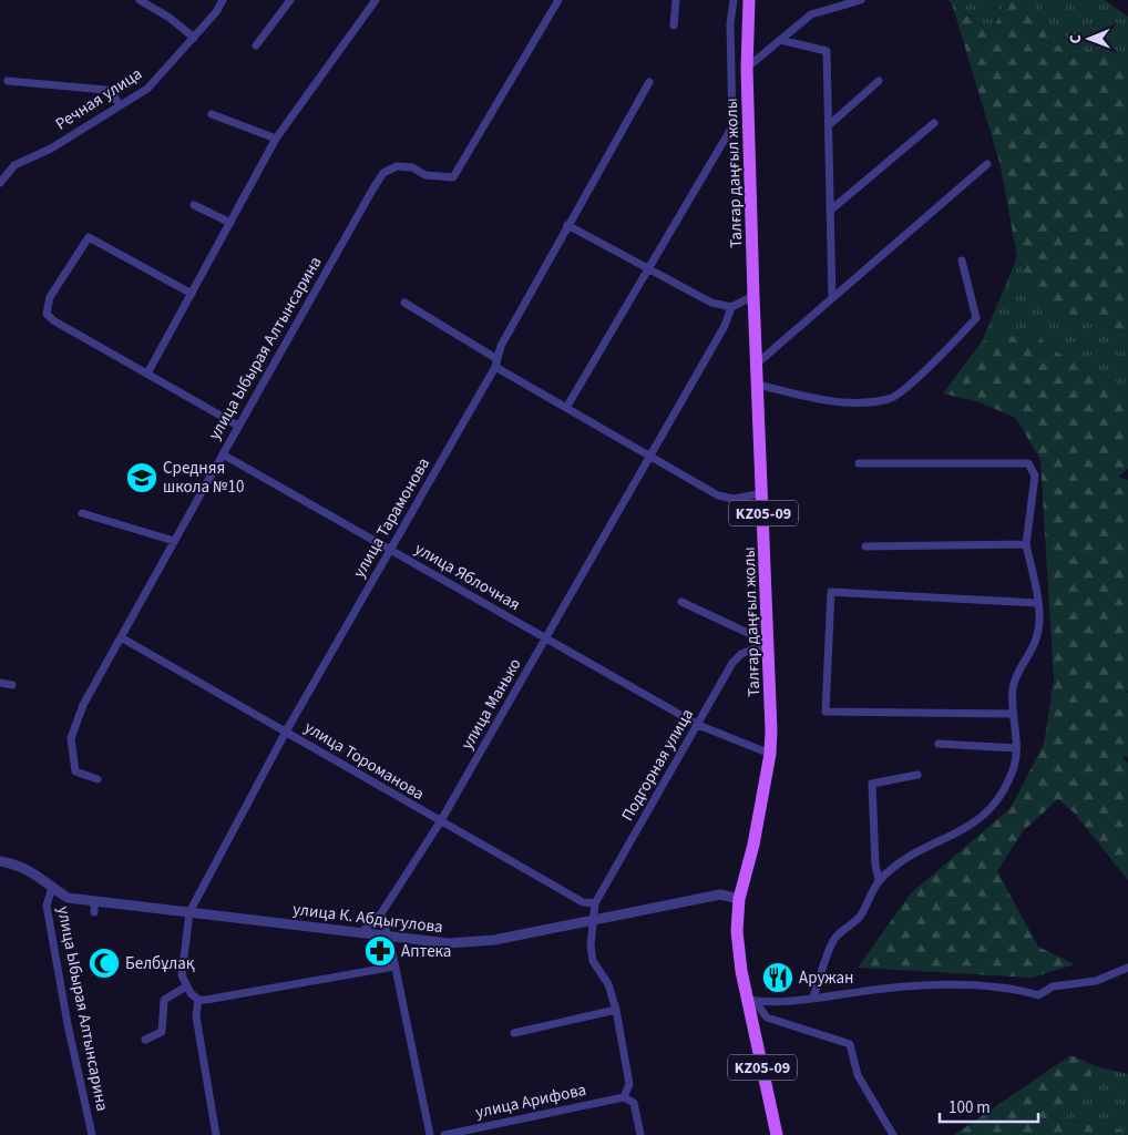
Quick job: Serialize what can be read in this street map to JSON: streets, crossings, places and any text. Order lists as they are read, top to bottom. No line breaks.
{"streets":{"main road":["Талғар даңғыл жолы","KZ05-09"],"street":["Речная улица","улица Ыбырая Алтынсарина","улица Тарамонова","улица Яблочная","улица Манько","улица Тороманова","Подгорная улица","улица К. Абдыгулова","улица Арифова"]},"crossings":[["Талғар даңғыл жолы","улица Яблочная"],["Талғар даңғыл жолы","Подгорная улица"],["Талғар даңғыл жолы","улица К. Абдыгулова"],["улица Ыбырая Алтынсарина","улица Яблочная"],["улица Ыбырая Алтынсарина","улица Тороманова"],["улица Ыбырая Алтынсарина","улица К. Абдыгулова"],["улица Тарамонова","улица Яблочная"],["улица Тарамонова","улица Тороманова"],["улица Тарамонова","улица К. Абдыгулова"],["улица Яблочная","улица Манько"],["улица Яблочная","Подгорная улица"],["улица Манько","улица Тороманова"],["улица Манько","улица К. Абдыгулова"],["улица Тороманова","Подгорная улица"],["Подгорная улица","улица К. Абдыгулова"],["Подгорная улица","улица Арифова"]],"places":{"school or university":["Средняя школа №10"],"pharmacy":["Аптека"],"mosque":["Белбұлақ"],"restaurant":["Аружан"]},"scale_bar":"100 m","north":"left"}
